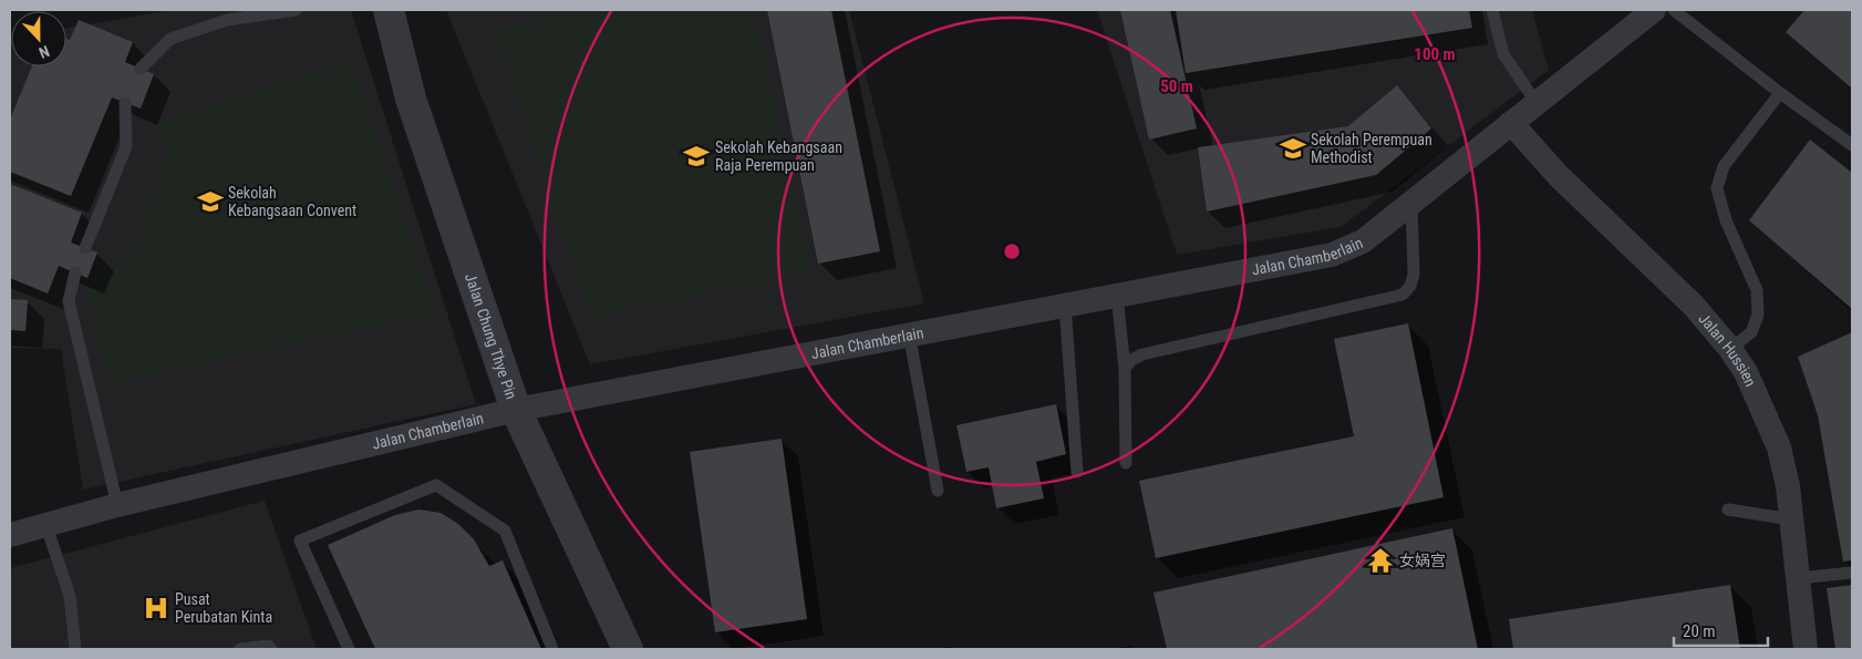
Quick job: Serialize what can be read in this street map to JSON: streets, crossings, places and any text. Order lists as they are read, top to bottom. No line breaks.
{"streets":{"street":["Jalan Chamberlain","Jalan Chung Thye Pin","Jalan Hussien"]},"crossings":[["Jalan Chamberlain","Jalan Chung Thye Pin"],["Jalan Chamberlain","Jalan Hussien"]],"places":{"school or university":["Sekolah Perempuan Methodist","Sekolah Kebangsaan Raja Perempuan","Sekolah Kebangsaan Convent"],"temple":["女娲宫"],"hospital":["Pusat Perubatan Kinta"]},"scale_bar":"20 m","north":"bottom","rings":["100 m","50 m"]}
